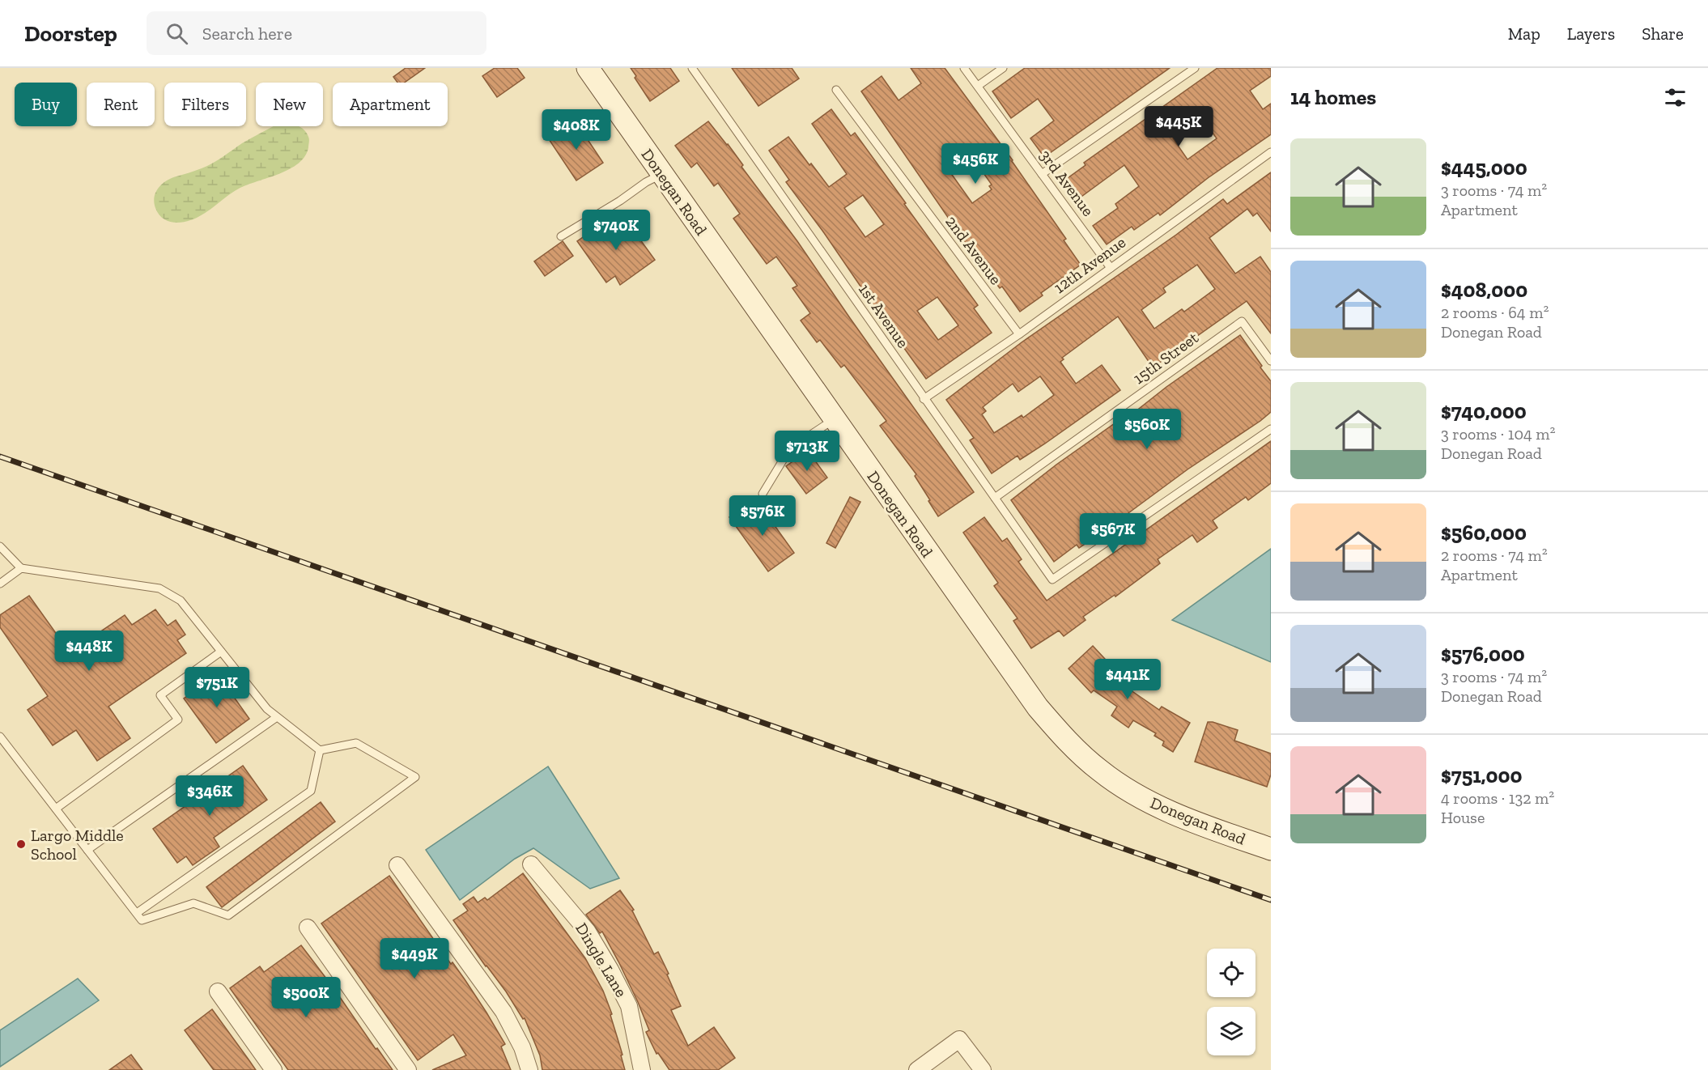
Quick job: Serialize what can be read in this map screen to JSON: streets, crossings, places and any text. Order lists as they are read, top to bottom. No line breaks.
{"streets":{"street":["Donegan Road","Dingle Lane"],"lane":["3rd Avenue","2nd Avenue","12th Avenue","1st Avenue","15th Street"]},"crossings":[["3rd Avenue","12th Avenue"],["2nd Avenue","12th Avenue"],["12th Avenue","1st Avenue"],["1st Avenue","15th Street"]],"places":["Largo Middle School"],"page":{"header":"Doorstep","search":"Search here","nav":["Map","Layers","Share"],"heading":"14 homes","chip":["Buy","Rent","Filters","New","Apartment"],"price":["$445K","$408K","$456K","$740K","$560K","$713K","$576K","$567K","$448K","$441K","$751K","$346K","$449K","$500K"],"list":[{"name":"$445,000","note":"3 rooms · 74 m² · Apartment"},{"name":"$408,000","note":"2 rooms · 64 m² · Donegan Road"},{"name":"$740,000","note":"3 rooms · 104 m² · Donegan Road"},{"name":"$560,000","note":"2 rooms · 74 m² · Apartment"},{"name":"$576,000","note":"3 rooms · 74 m² · Donegan Road"},{"name":"$751,000","note":"4 rooms · 132 m² · House"}]}}
